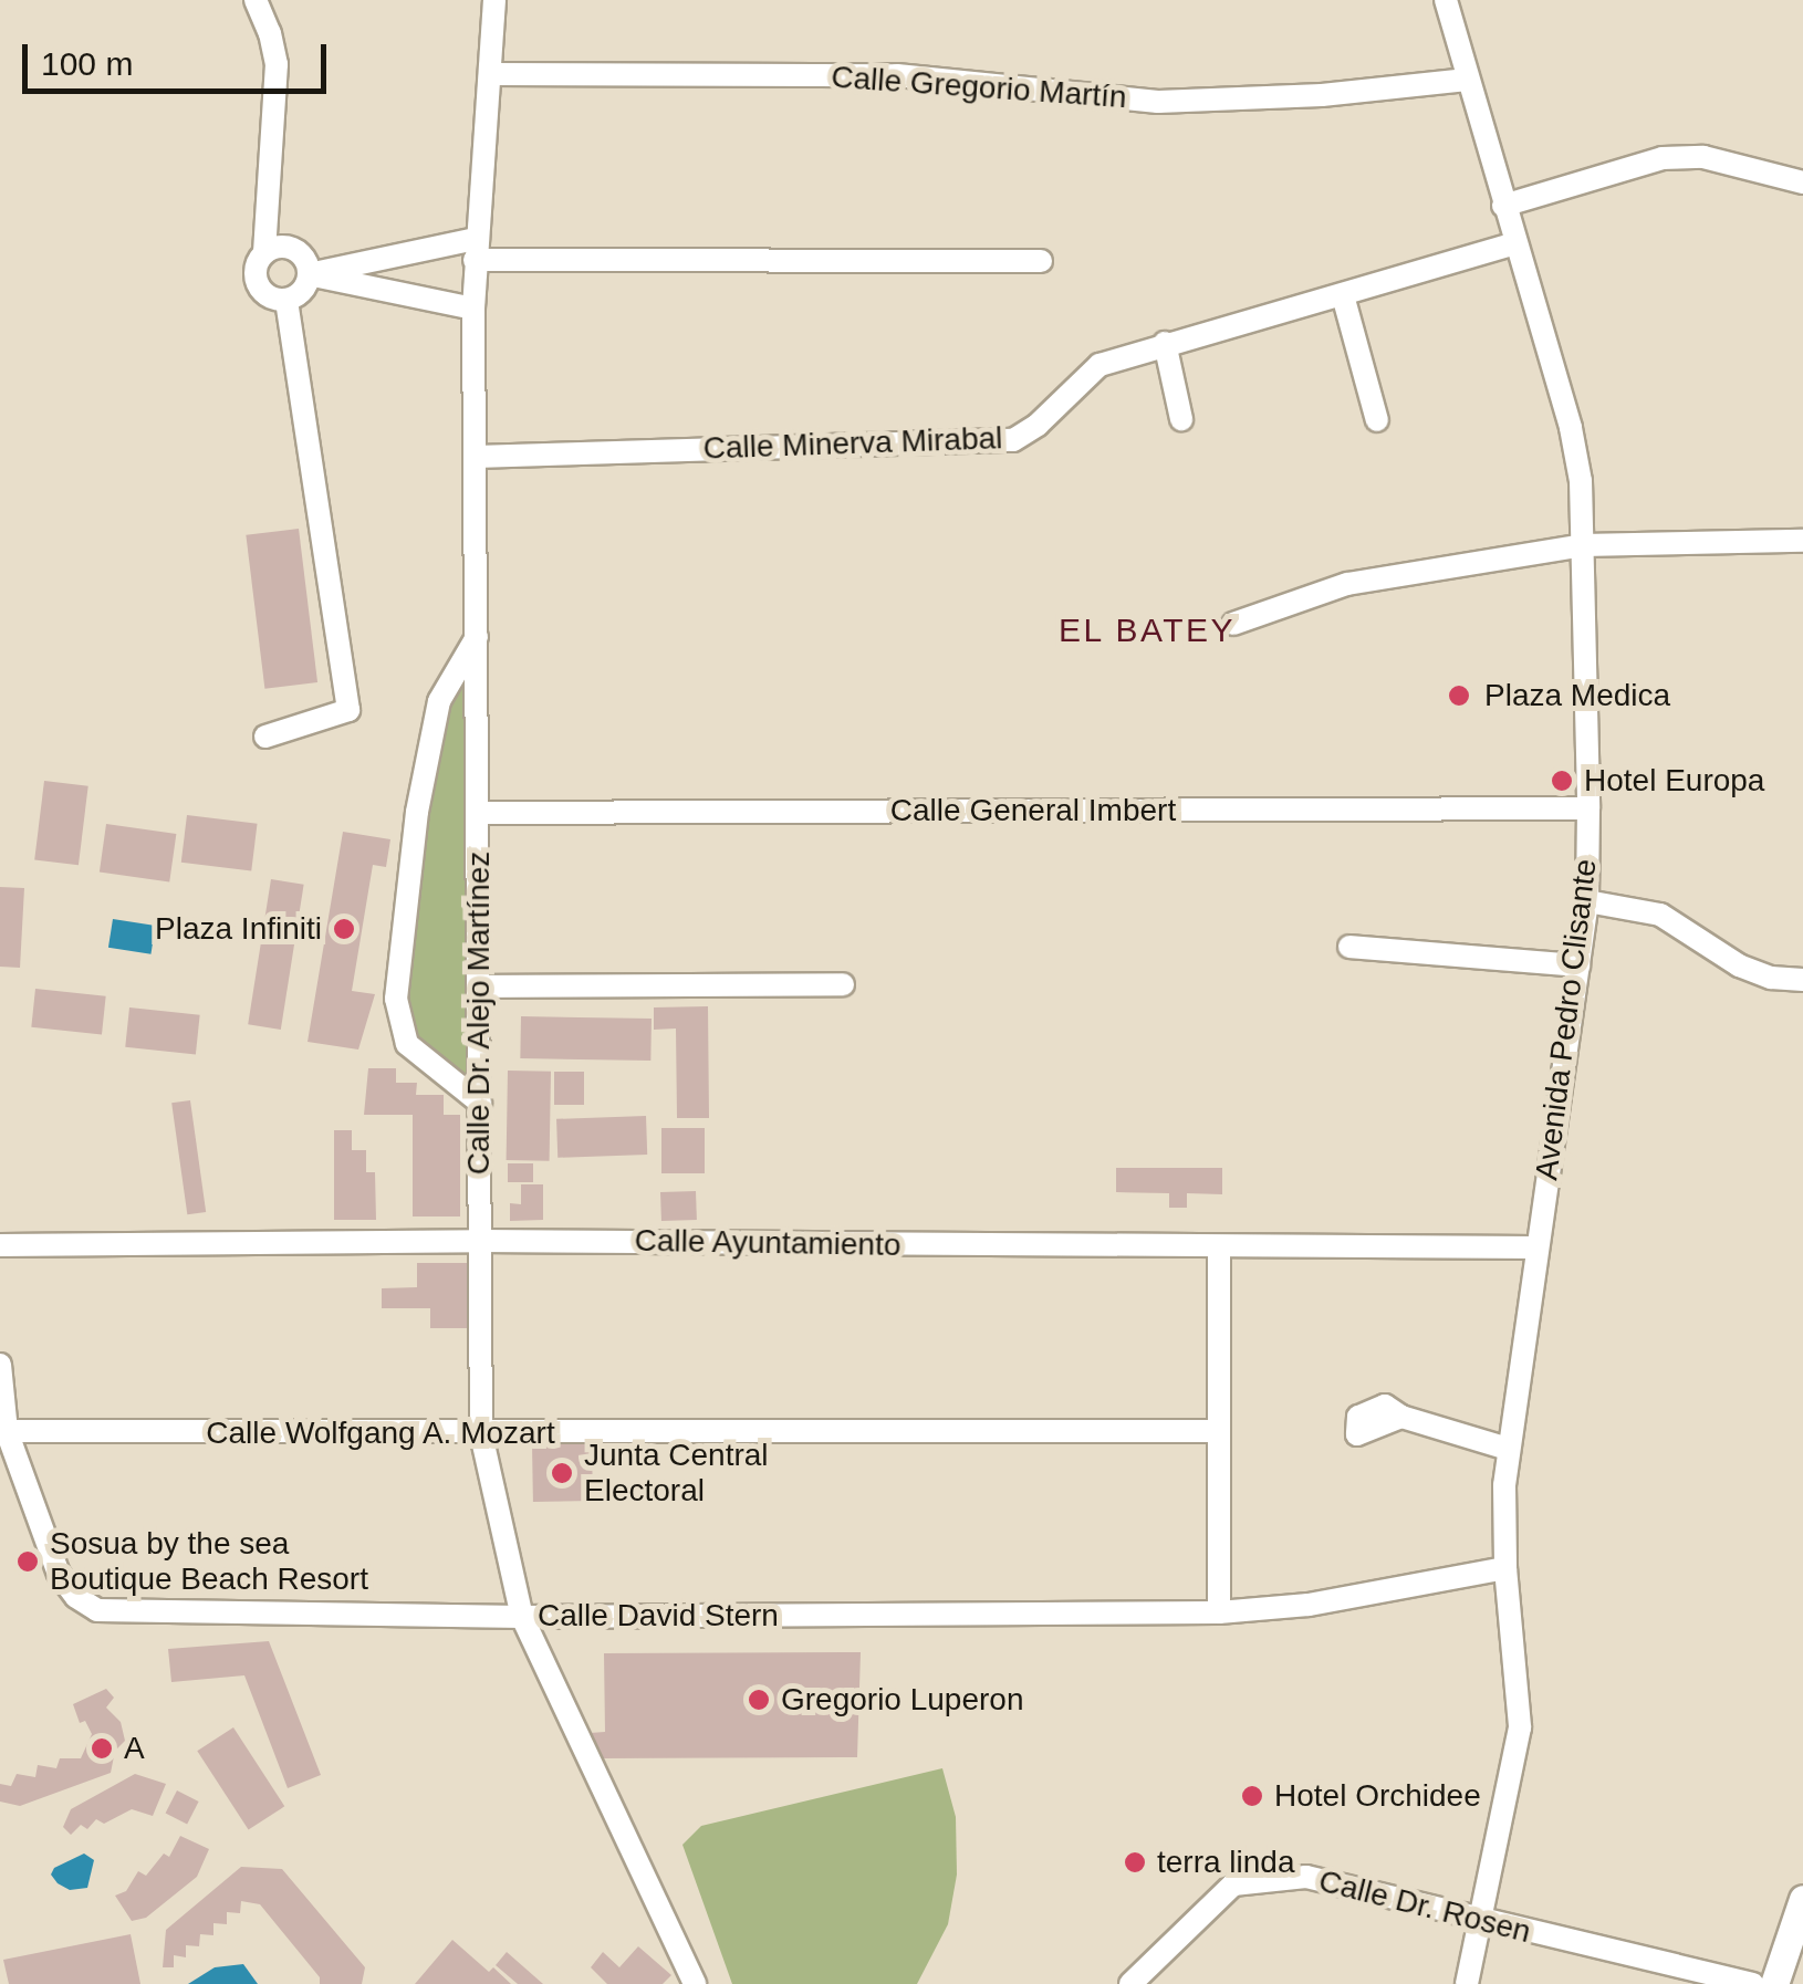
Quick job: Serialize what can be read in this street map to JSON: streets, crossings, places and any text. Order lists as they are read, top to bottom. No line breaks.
{"streets":{"street":["Calle Gregorio Martín","Calle Minerva Mirabal","Calle General Imbert","Calle Dr. Alejo Martínez","Avenida Pedro Clisante","Calle Ayuntamiento","Calle Wolfgang A. Mozart","Calle David Stern","Calle Dr. Rosen"]},"crossings":[["Calle Gregorio Martín","Calle Dr. Alejo Martínez"],["Calle Gregorio Martín","Avenida Pedro Clisante"],["Calle Minerva Mirabal","Calle Dr. Alejo Martínez"],["Calle Minerva Mirabal","Avenida Pedro Clisante"],["Calle General Imbert","Calle Dr. Alejo Martínez"],["Calle General Imbert","Avenida Pedro Clisante"],["Calle Dr. Alejo Martínez","Calle Ayuntamiento"],["Calle Dr. Alejo Martínez","Calle Wolfgang A. Mozart"],["Calle Dr. Alejo Martínez","Calle David Stern"],["Avenida Pedro Clisante","Calle Ayuntamiento"],["Avenida Pedro Clisante","Calle David Stern"],["Avenida Pedro Clisante","Calle Dr. Rosen"],["Calle Wolfgang A. Mozart","Calle David Stern"]],"districts":["EL BATEY"],"places":["Plaza Medica","Hotel Europa","Plaza Infiniti","Junta Central Electoral","Sosua by the sea Boutique Beach Resort","Gregorio Luperon","A","Hotel Orchidee","terra linda"],"scale_bar":"100 m"}
